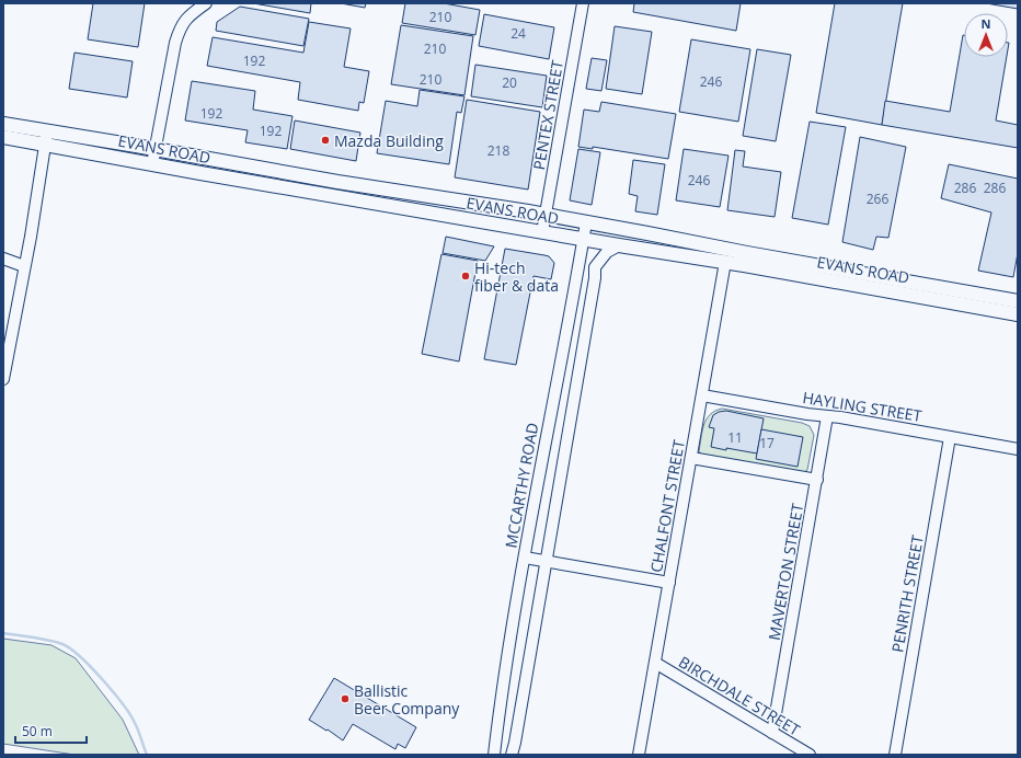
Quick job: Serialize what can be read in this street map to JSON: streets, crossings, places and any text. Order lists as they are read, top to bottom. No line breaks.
{"streets":{"main road":["EVANS ROAD"],"street":["PENTEX STREET","HAYLING STREET","MCCARTHY ROAD","CHALFONT STREET","MAVERTON STREET","PENRITH STREET","BIRCHDALE STREET"]},"crossings":[["PENTEX STREET","EVANS ROAD"],["EVANS ROAD","MCCARTHY ROAD"],["EVANS ROAD","CHALFONT STREET"],["HAYLING STREET","CHALFONT STREET"],["HAYLING STREET","MAVERTON STREET"],["HAYLING STREET","PENRITH STREET"],["CHALFONT STREET","BIRCHDALE STREET"],["MAVERTON STREET","BIRCHDALE STREET"]],"places":["Mazda Building","Hi-tech fiber & data","Ballistic Beer Company"],"house_numbers":["210","24","210","192","210","246","20","192","192","218","246","286","286","266","11","17"],"scale_bar":"50 m","north":"top"}
